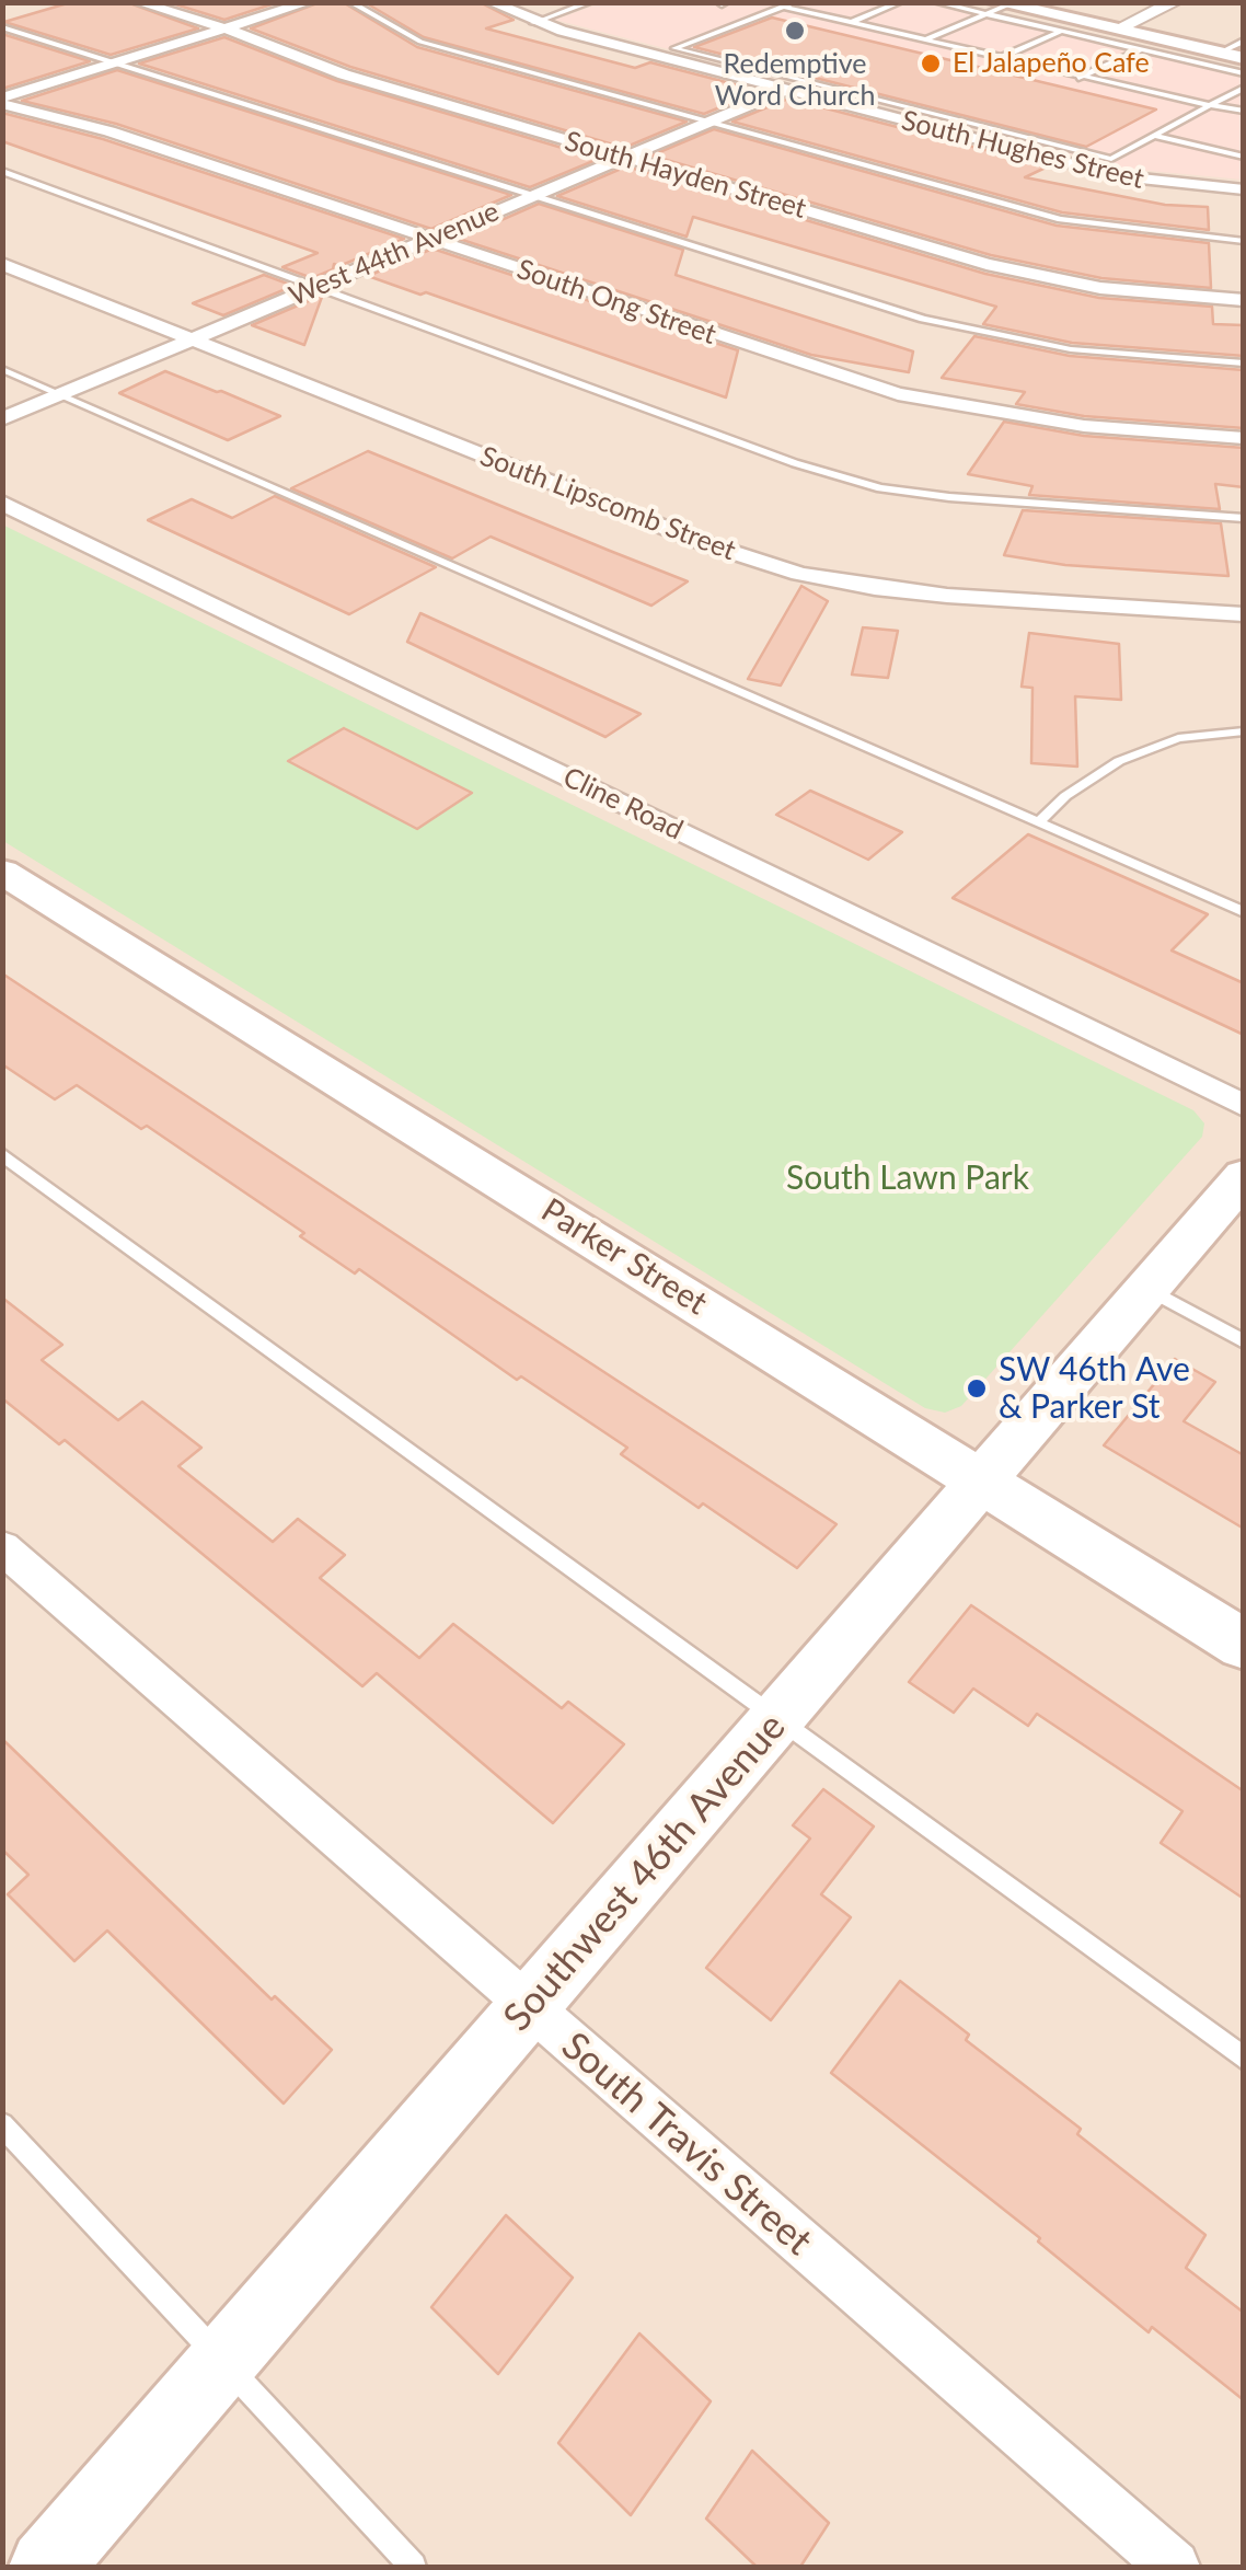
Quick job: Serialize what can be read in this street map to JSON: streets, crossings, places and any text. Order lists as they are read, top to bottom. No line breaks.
{"streets":{"main road":["Parker Street","Southwest 46th Avenue"],"street":["South Hughes Street","South Hayden Street","West 44th Avenue","South Ong Street","South Lipscomb Street","Cline Road","South Travis Street"]},"crossings":[["South Hughes Street","West 44th Avenue"],["South Hayden Street","West 44th Avenue"],["West 44th Avenue","South Ong Street"],["West 44th Avenue","South Lipscomb Street"],["Parker Street","Southwest 46th Avenue"],["Southwest 46th Avenue","South Travis Street"]],"parks":["South Lawn Park"],"places":["Redemptive Word Church","El Jalapeño Cafe","SW 46th Ave & Parker St"]}
